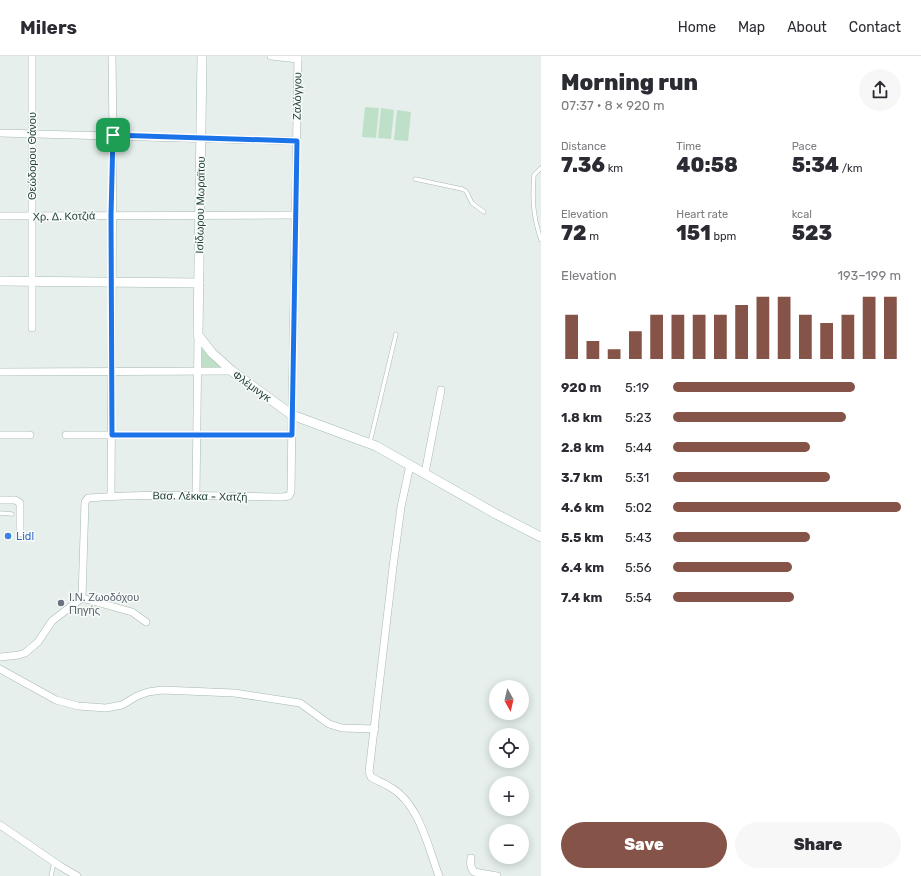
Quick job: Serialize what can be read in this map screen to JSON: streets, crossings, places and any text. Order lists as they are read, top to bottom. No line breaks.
{"streets":{"street":["Ζαλόγγου","Θεώδορου Θάνου","Ισίδωρου Μωραϊτου","Χρ. Δ. Κοτζιά","Φλέμινγκ","Βασ. Λέκκα - Χατζή"]},"crossings":[["Ζαλόγγου","Χρ. Δ. Κοτζιά"],["Ζαλόγγου","Φλέμινγκ"],["Ζαλόγγου","Βασ. Λέκκα - Χατζή"],["Θεώδορου Θάνου","Χρ. Δ. Κοτζιά"],["Ισίδωρου Μωραϊτου","Χρ. Δ. Κοτζιά"]],"places":["Lidl","Ι.Ν. Ζωοδόχου Πηγής"],"north":"bottom","page":{"header":"Milers","nav":["Home","Map","About","Contact"],"heading":["Morning run","07:37 · 8 × 920 m"],"stats":[["Distance","7.36 km"],["Time","40:58"],["Pace","5:34 /km"],["Elevation","72 m"],["Heart rate","151 bpm"],["kcal","523"]],"chart":["Elevation","193–199 m"],"list":[{"name":"920 m","note":"5:19"},{"name":"1.8 km","note":"5:23"},{"name":"2.8 km","note":"5:44"},{"name":"3.7 km","note":"5:31"},{"name":"4.6 km","note":"5:02"},{"name":"5.5 km","note":"5:43"},{"name":"6.4 km","note":"5:56"},{"name":"7.4 km","note":"5:54"}],"map_buttons":["+","−"],"buttons":["Save","Share"]}}
